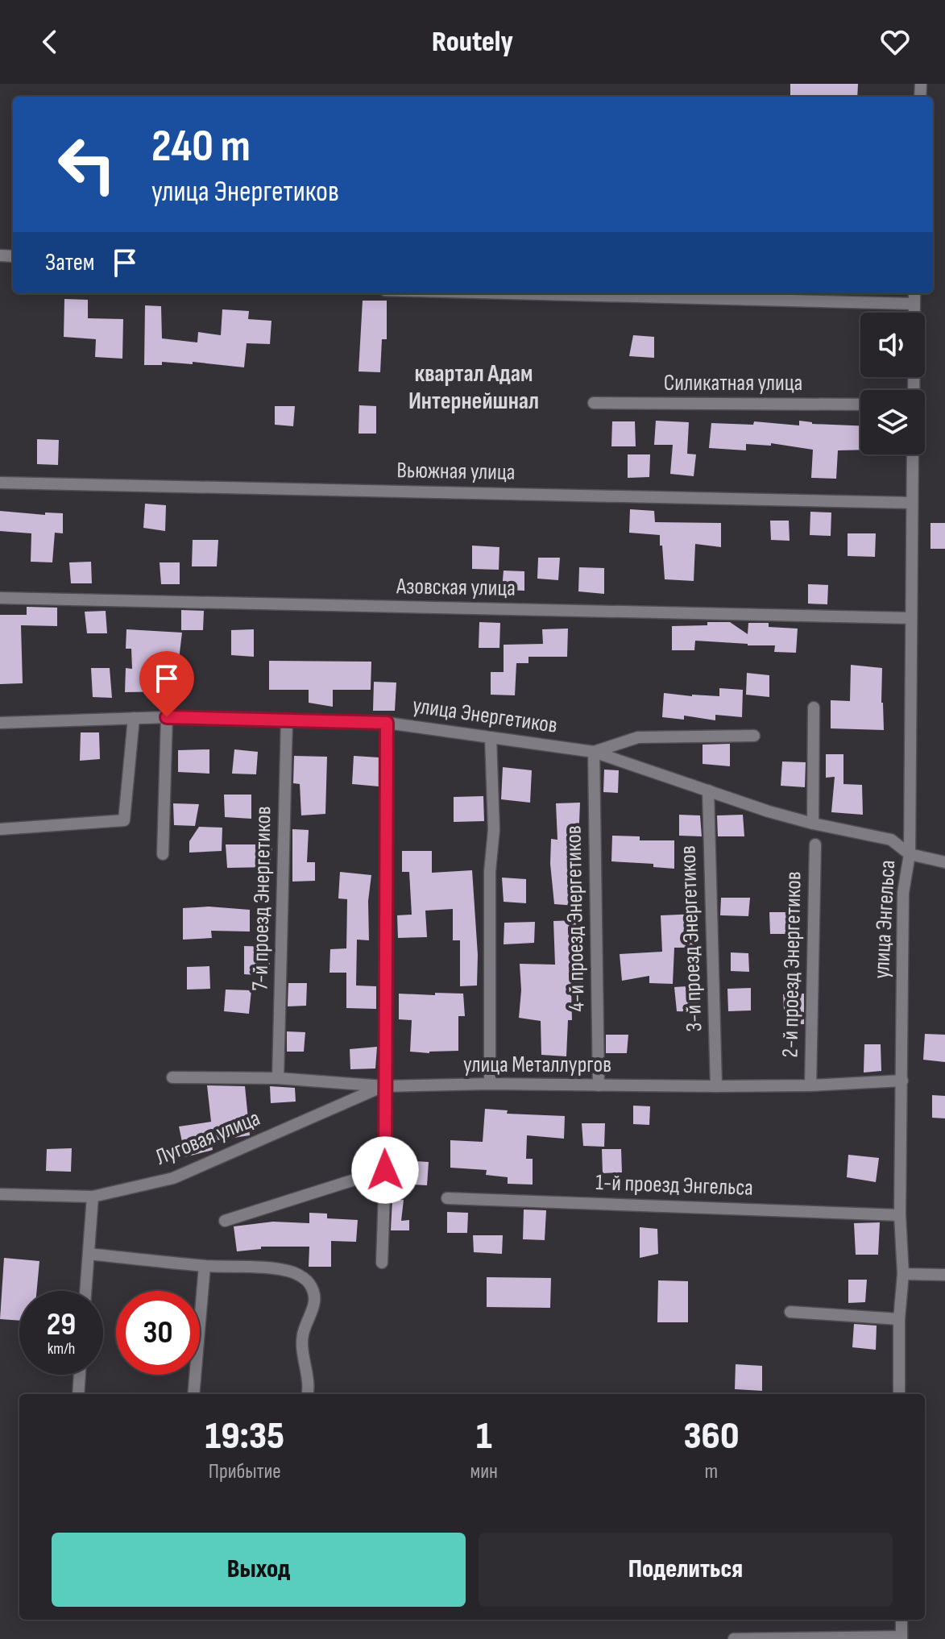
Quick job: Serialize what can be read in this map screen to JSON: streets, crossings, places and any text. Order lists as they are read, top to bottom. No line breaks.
{"streets":{"street":["Силикатная улица","Вьюжная улица","Азовская улица","улица Энергетиков","7-й проезд Энергетиков","4-й проезд Энергетиков","улица Энгельса","3-й проезд Энергетиков","2-й проезд Энергетиков","улица Металлургов","Луговая улица","1-й проезд Энгельса"]},"crossings":[["Вьюжная улица","улица Энгельса"],["Азовская улица","улица Энгельса"],["улица Энергетиков","7-й проезд Энергетиков"],["улица Энергетиков","4-й проезд Энергетиков"],["улица Энергетиков","улица Энгельса"],["улица Энергетиков","3-й проезд Энергетиков"],["7-й проезд Энергетиков","улица Металлургов"],["4-й проезд Энергетиков","улица Металлургов"],["улица Энгельса","улица Металлургов"],["улица Энгельса","1-й проезд Энгельса"],["3-й проезд Энергетиков","улица Металлургов"],["2-й проезд Энергетиков","улица Металлургов"],["улица Металлургов","Луговая улица"]],"districts":["квартал Адам Интернейшнал"],"page":{"header":"Routely","turn":["240 m","улица Энергетиков"],"then":"Затем","speed":"29 km/h","limit":"30","eta":["19:35","Прибытие","1","мин","360","m"],"buttons":["Выход","Поделиться"]}}
